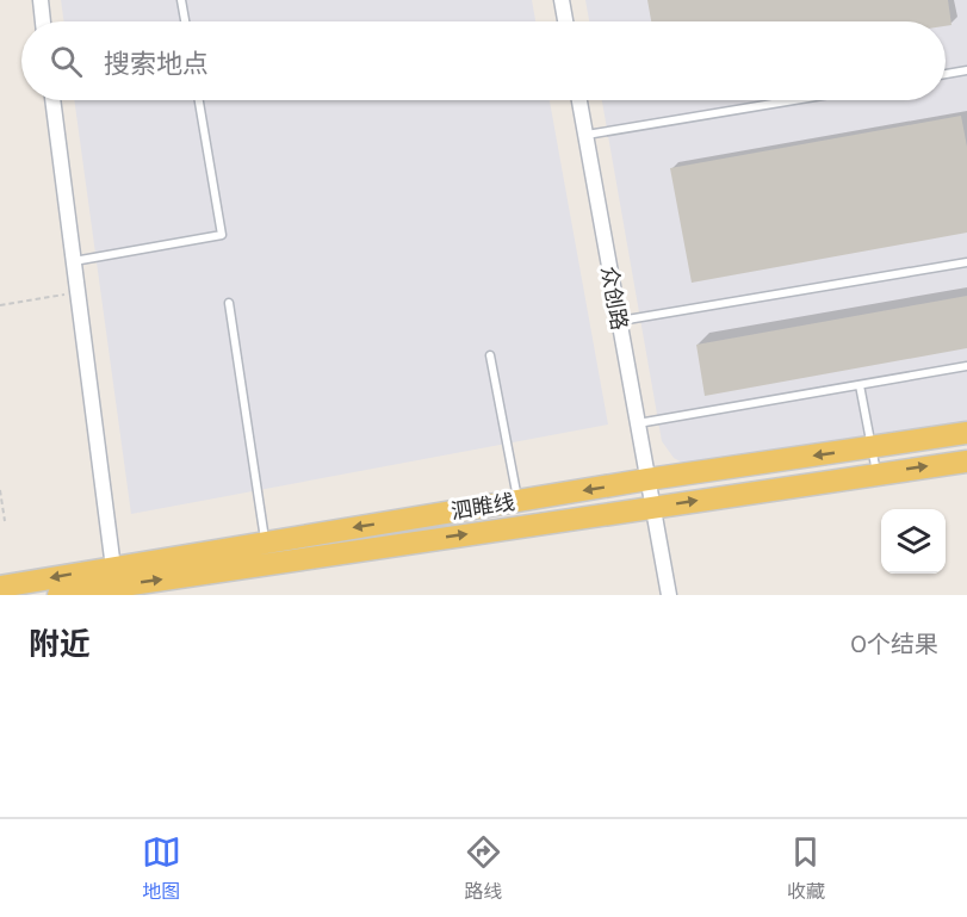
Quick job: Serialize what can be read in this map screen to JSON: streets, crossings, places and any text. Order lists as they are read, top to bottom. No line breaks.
{"streets":{"main road":["泗睢线"],"street":["众创路"]},"crossings":[["众创路","泗睢线"]],"page":{"search":"搜索地点","heading":["附近","0个结果"],"nav":["地图","路线","收藏"]}}
